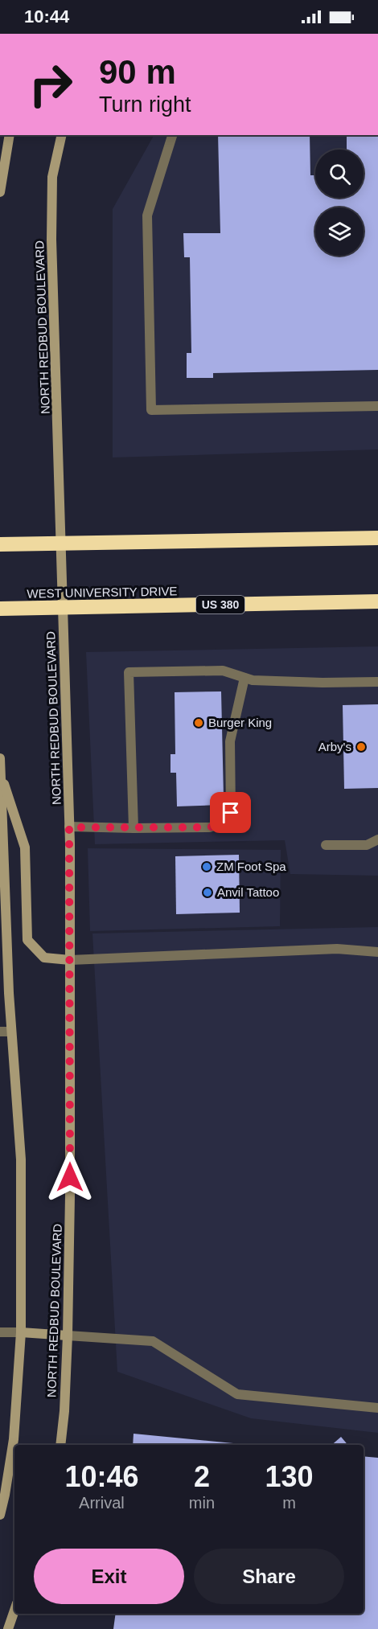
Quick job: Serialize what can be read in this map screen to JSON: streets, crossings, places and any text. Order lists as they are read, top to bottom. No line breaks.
{"streets":{"highway":["WEST UNIVERSITY DRIVE","US 380"],"street":["NORTH REDBUD BOULEVARD"]},"crossings":[["NORTH REDBUD BOULEVARD","WEST UNIVERSITY DRIVE"]],"places":["Burger King","Arby's","ZM Foot Spa","Anvil Tattoo"],"page":{"status":"10:44","turn":["90 m","Turn right"],"eta":["10:46","Arrival","2","min","130","m"],"buttons":["Exit","Share"]}}
